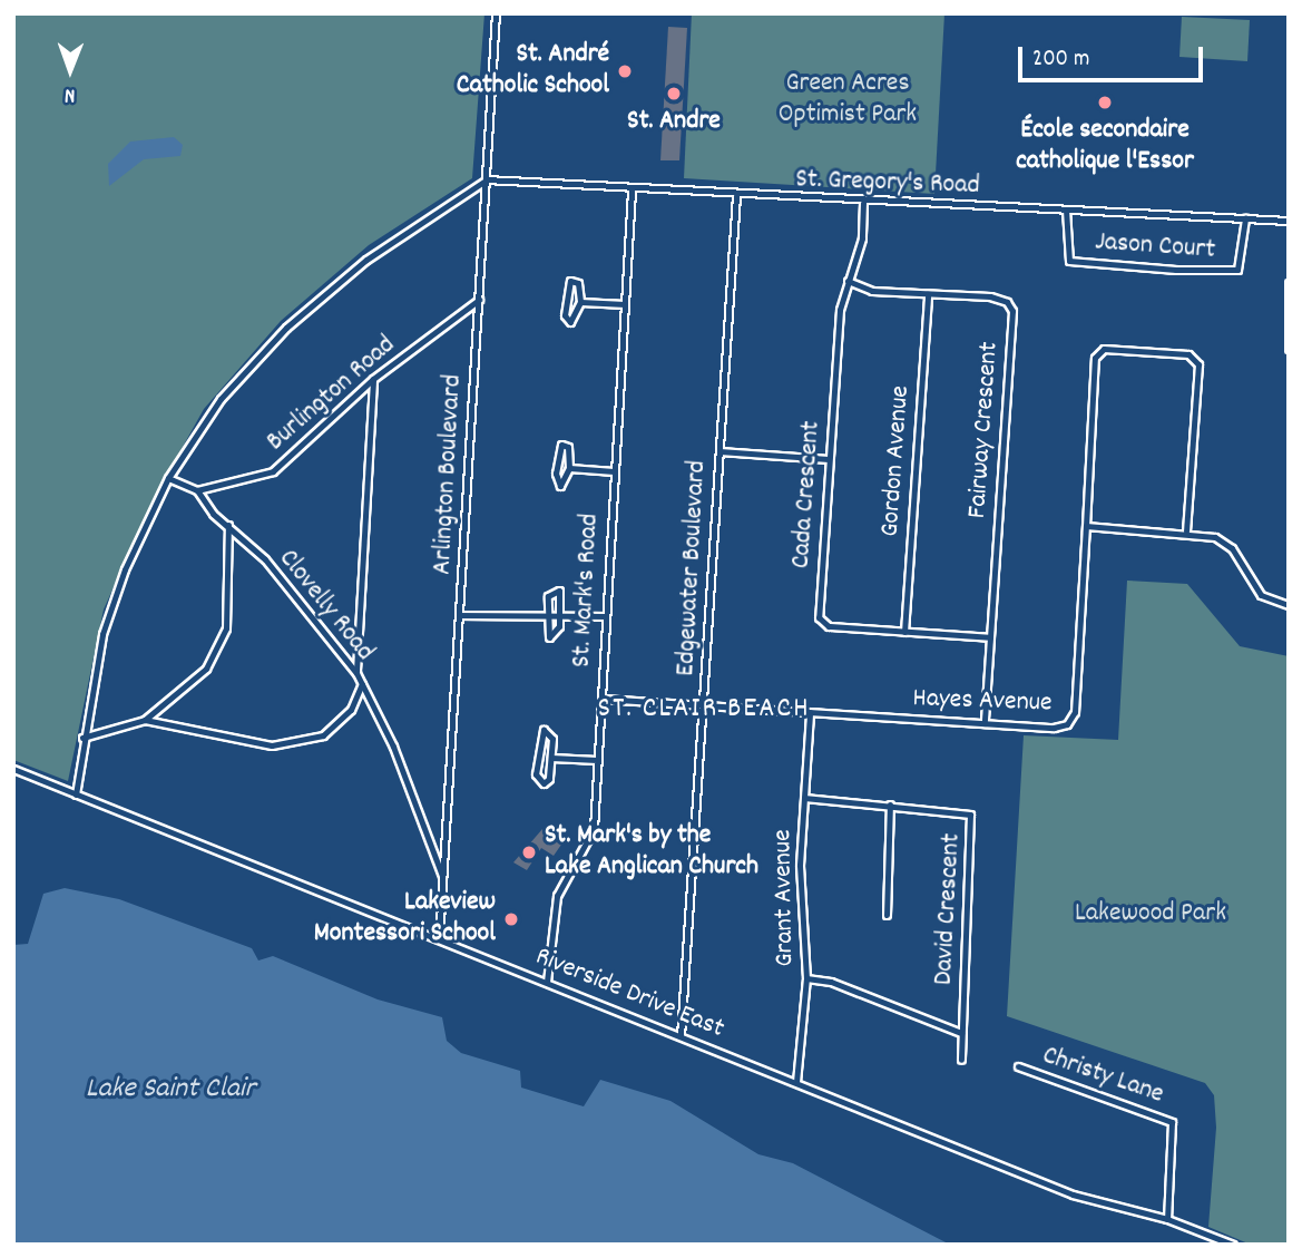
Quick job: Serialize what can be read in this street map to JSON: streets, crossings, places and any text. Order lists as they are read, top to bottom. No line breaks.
{"streets":{"street":["St. Gregory's Road","Jason Court","Burlington Road","Fairway Crescent","Gordon Avenue","Arlington Boulevard","Cada Crescent","Edgewater Boulevard","St. Mark's Road","Clovelly Road","Hayes Avenue","Grant Avenue","David Crescent","Riverside Drive East","Christy Lane"]},"crossings":[["St. Gregory's Road","Jason Court"],["St. Gregory's Road","Arlington Boulevard"],["St. Gregory's Road","Cada Crescent"],["St. Gregory's Road","Edgewater Boulevard"],["St. Gregory's Road","St. Mark's Road"],["Burlington Road","Arlington Boulevard"],["Burlington Road","Clovelly Road"],["Fairway Crescent","Gordon Avenue"],["Fairway Crescent","Cada Crescent"],["Fairway Crescent","Hayes Avenue"],["Gordon Avenue","Cada Crescent"],["Arlington Boulevard","Clovelly Road"],["Arlington Boulevard","Riverside Drive East"],["Edgewater Boulevard","Hayes Avenue"],["Edgewater Boulevard","Riverside Drive East"],["St. Mark's Road","Hayes Avenue"],["St. Mark's Road","Riverside Drive East"],["Hayes Avenue","Grant Avenue"],["Grant Avenue","David Crescent"],["Grant Avenue","Riverside Drive East"],["Riverside Drive East","Christy Lane"]],"districts":["ST. CLAIR BEACH"],"water":["Lake Saint Clair"],"parks":["Green Acres Optimist Park","Lakewood Park"],"places":["St. André Catholic School","St. Andre","École secondaire catholique l'Essor","St. Mark's by the Lake Anglican Church","Lakeview Montessori School"],"scale_bar":"200 m","north":"bottom"}
